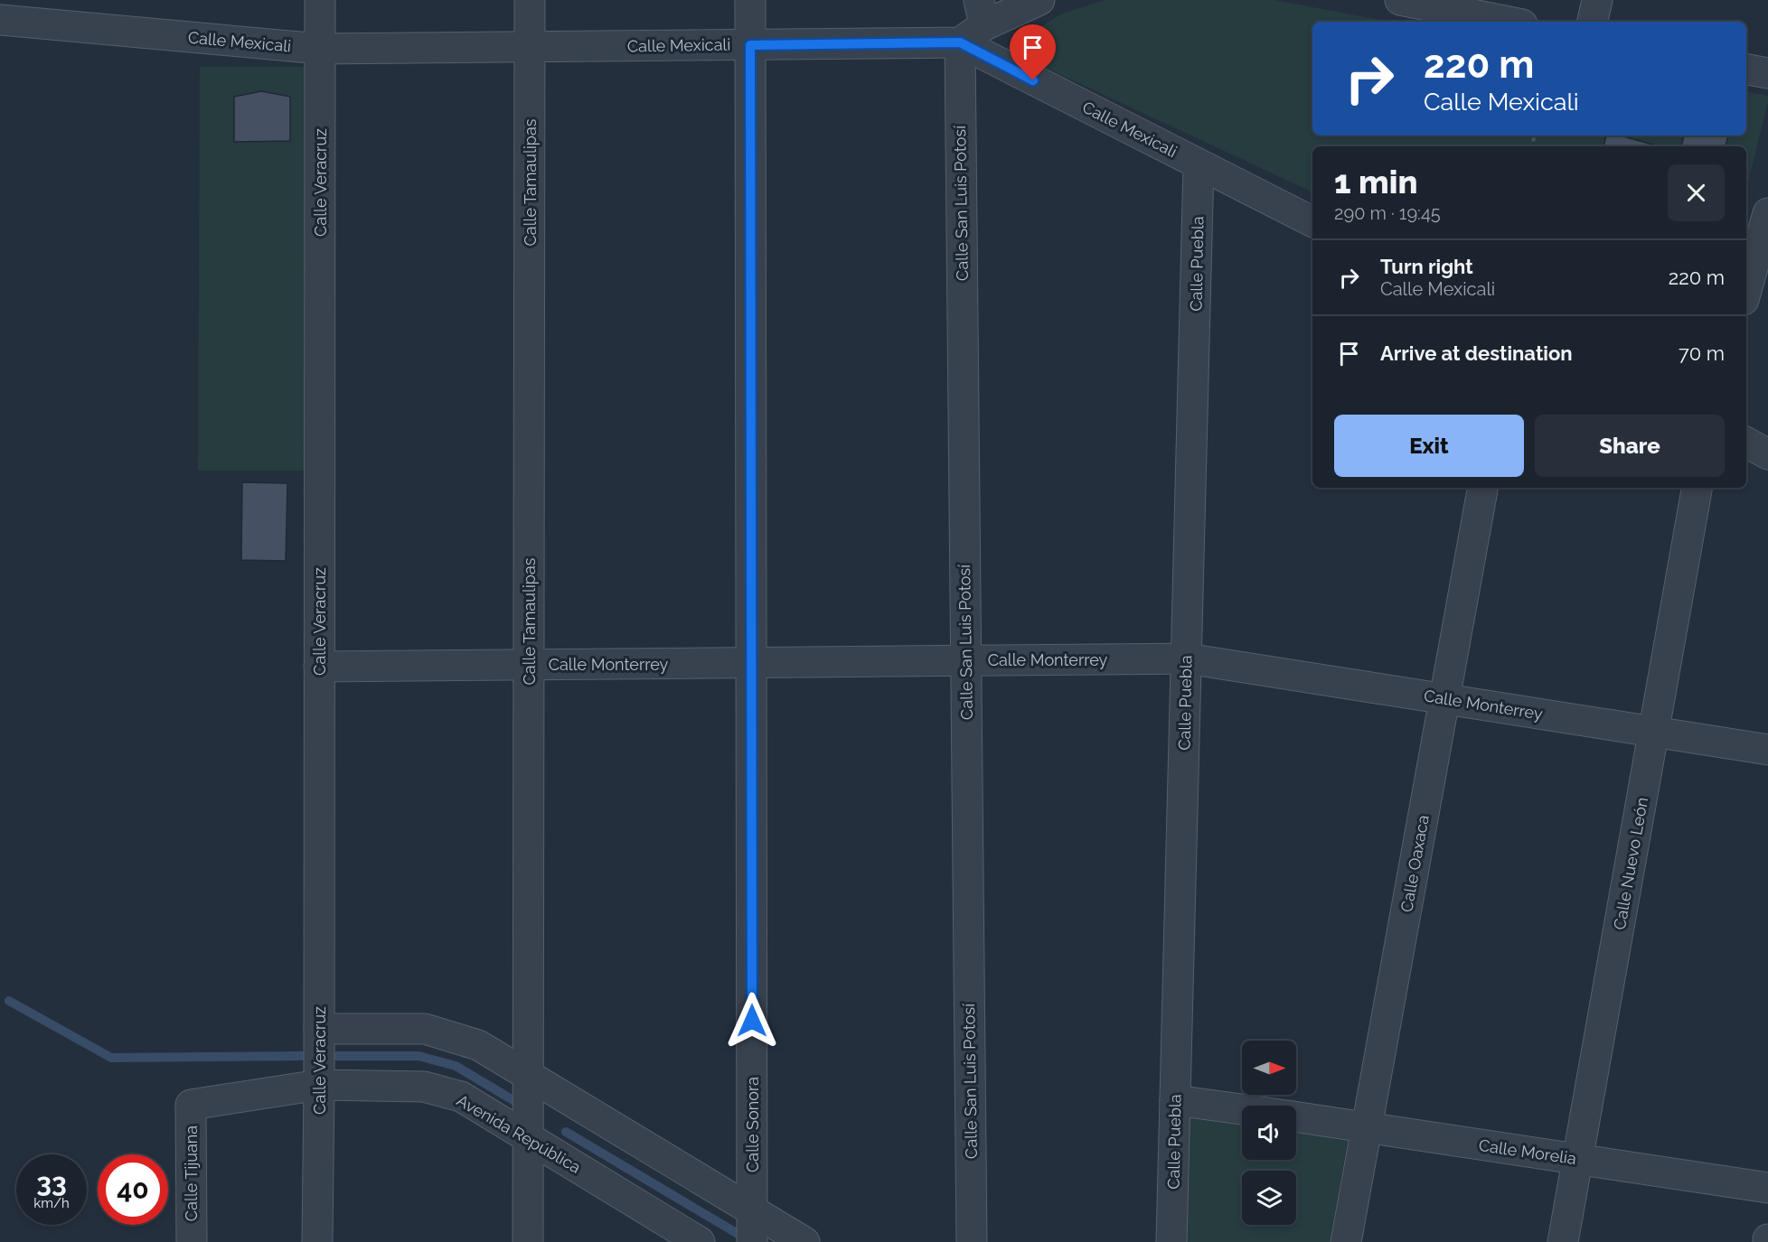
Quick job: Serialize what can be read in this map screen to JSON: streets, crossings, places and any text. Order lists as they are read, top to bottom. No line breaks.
{"streets":{"street":["Calle Mexicali","Calle Veracruz","Calle Tamaulipas","Calle San Luis Potosí","Calle Puebla","Calle Monterrey","Calle Oaxaca","Calle Nuevo León","Calle Sonora","Avenida República","Calle Morelia","Calle Tijuana"]},"crossings":[["Calle Mexicali","Calle Veracruz"],["Calle Mexicali","Calle Tamaulipas"],["Calle Mexicali","Calle San Luis Potosí"],["Calle Mexicali","Calle Puebla"],["Calle Mexicali","Calle Sonora"],["Calle Veracruz","Calle Monterrey"],["Calle Veracruz","Avenida República"],["Calle Tamaulipas","Calle Monterrey"],["Calle Tamaulipas","Avenida República"],["Calle San Luis Potosí","Calle Monterrey"],["Calle Puebla","Calle Monterrey"],["Calle Monterrey","Calle Oaxaca"],["Calle Monterrey","Calle Nuevo León"],["Calle Monterrey","Calle Sonora"],["Calle Oaxaca","Calle Morelia"],["Calle Nuevo León","Calle Morelia"],["Avenida República","Calle Tijuana"]],"north":"right","page":{"turn":["220 m","Calle Mexicali"],"heading":["1 min","290 m · 19:45"],"list":[{"name":"Turn right","note":"Calle Mexicali","value":"220 m"},{"name":"Arrive at destination","value":"70 m"}],"buttons":["Exit","Share"],"speed":"33 km/h","limit":"40"}}
